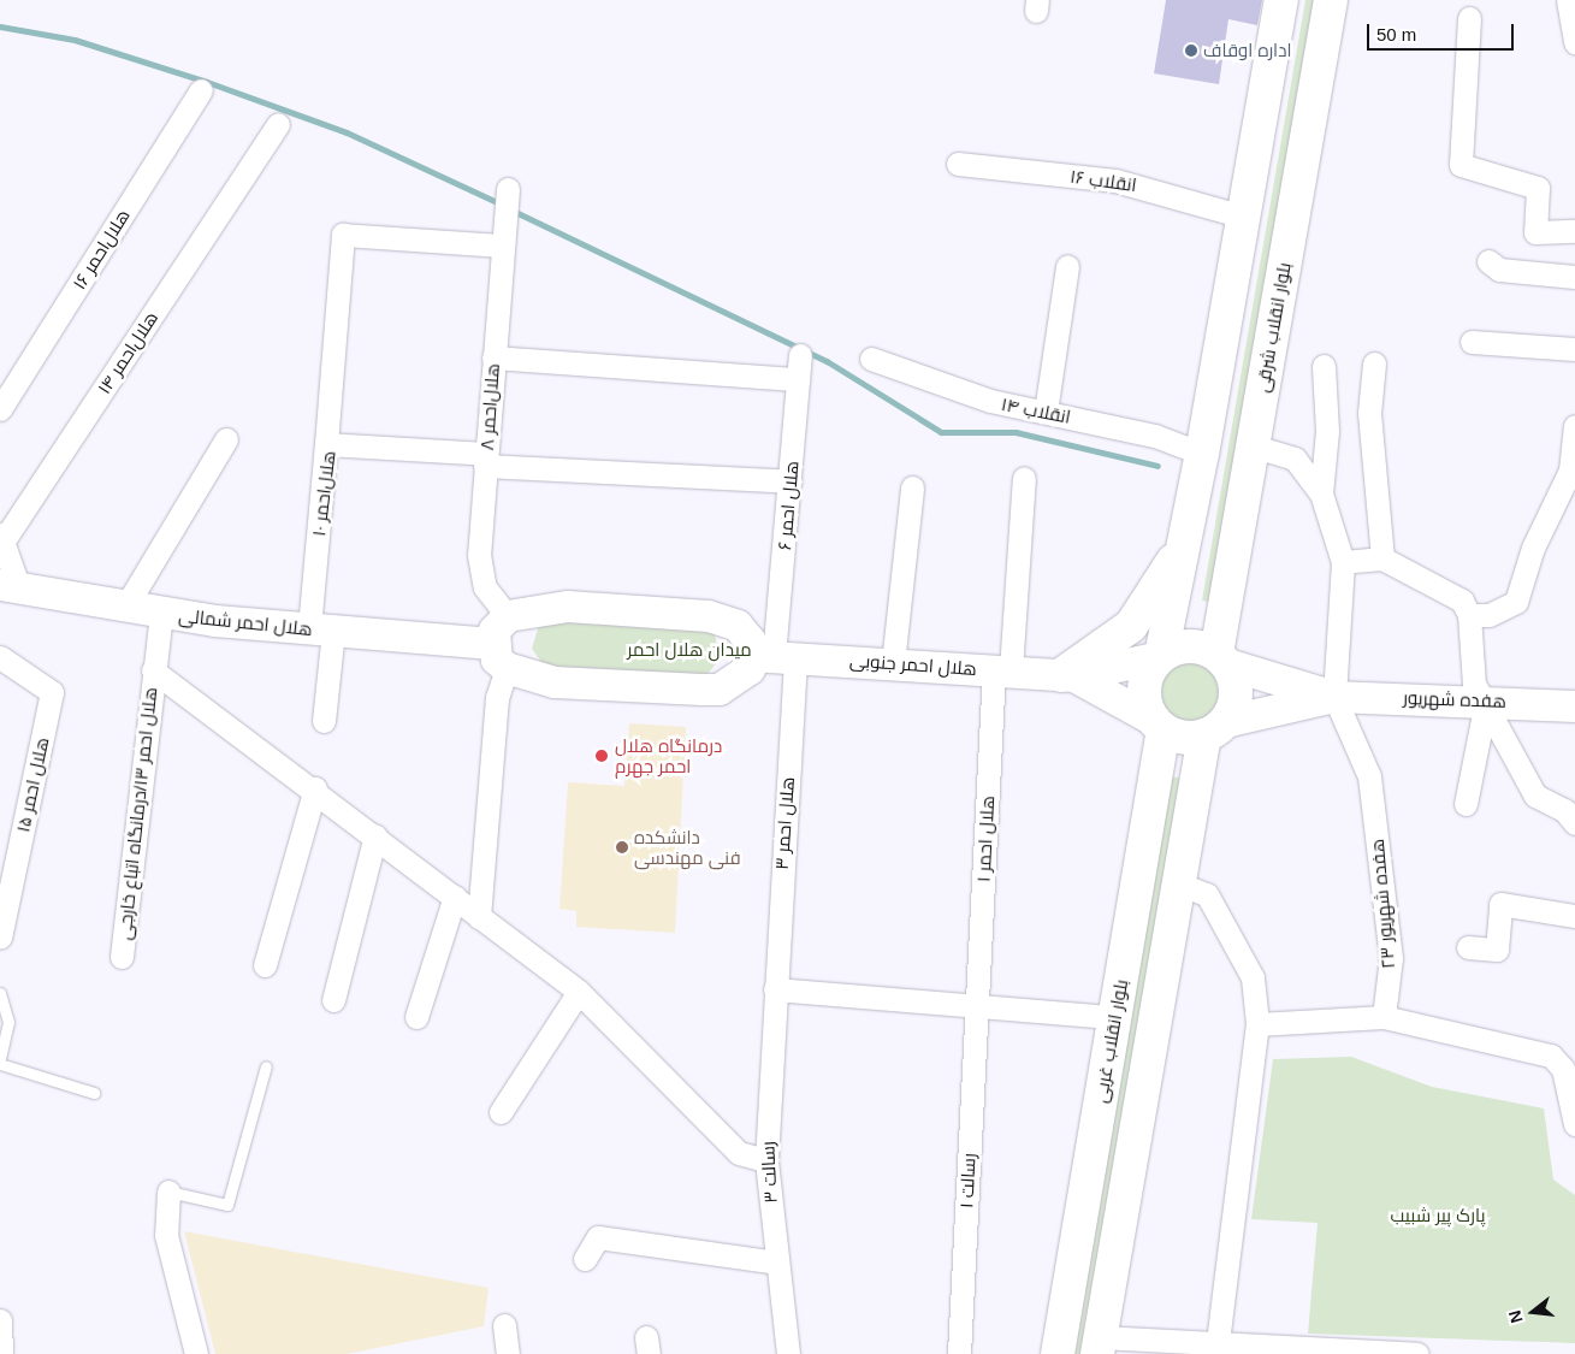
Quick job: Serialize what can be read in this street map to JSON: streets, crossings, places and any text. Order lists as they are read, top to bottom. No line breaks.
{"streets":{"main road":["بلوار انقلاب شرقی","هلال احمر شمالی","هلال احمر جنوبی","هفده شهریور","بلوار انقلاب غربی"],"street":["انقلاب ۱۶","هلال‌احمر ۱۶","هلال‌احمر ۱۴","هلال‌احمر ۸","انقلاب ۱۴","هلال‌احمر ۱۰","هلال احمر ۶","هلال احمر ۱۵","هلال احمر ۱۳/درمانگاه اتباع خارجی","هلال احمر ۳","هلال احمر ۱","هفده شهریور ۲۳","رسالت ۳","رسالت ۱"]},"crossings":[["بلوار انقلاب شرقی","هلال احمر جنوبی"],["بلوار انقلاب شرقی","هفده شهریور"],["بلوار انقلاب شرقی","بلوار انقلاب غربی"],["هلال‌احمر ۱۴","هلال احمر شمالی"],["هلال‌احمر ۸","هلال‌احمر ۱۰"],["هلال‌احمر ۱۰","هلال احمر ۶"],["هلال‌احمر ۱۰","هلال احمر شمالی"],["هلال احمر ۶","هلال احمر جنوبی"],["هلال احمر ۶","هلال احمر ۳"],["هلال احمر شمالی","هلال احمر ۱۳/درمانگاه اتباع خارجی"],["هلال احمر جنوبی","هفده شهریور"],["هلال احمر جنوبی","هلال احمر ۳"],["هلال احمر جنوبی","هلال احمر ۱"],["هلال احمر جنوبی","بلوار انقلاب غربی"],["هفده شهریور","هفده شهریور ۲۳"],["هفده شهریور","بلوار انقلاب غربی"],["هلال احمر ۳","رسالت ۳"],["هلال احمر ۱","رسالت ۱"]],"parks":["میدان هلال احمر","پارک پیر شبیب"],"places":["اداره اوقاف","درمانگاه هلال احمر جهرم","دانشکده فنی مهندسی"],"scale_bar":"50 m","north":"left"}
